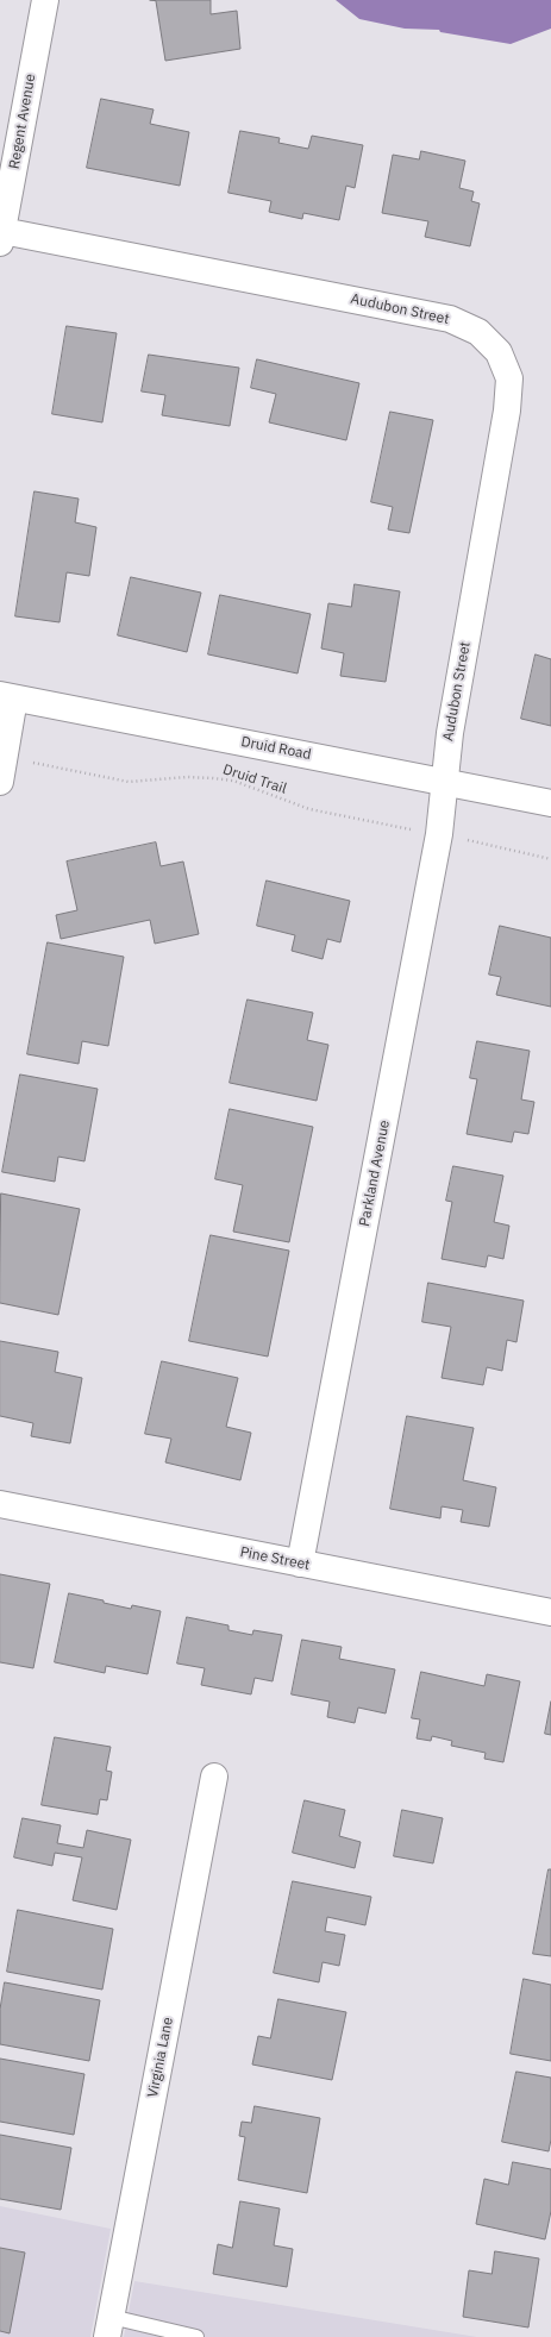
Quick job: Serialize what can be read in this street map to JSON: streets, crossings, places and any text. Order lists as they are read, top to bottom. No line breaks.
{"streets":{"street":["Regent Avenue","Audubon Street","Druid Road","Parkland Avenue","Pine Street","Virginia Lane"],"path":["Druid Trail"]},"crossings":[["Regent Avenue","Audubon Street"],["Audubon Street","Druid Road"],["Audubon Street","Parkland Avenue"],["Druid Road","Parkland Avenue"],["Parkland Avenue","Pine Street"]]}
